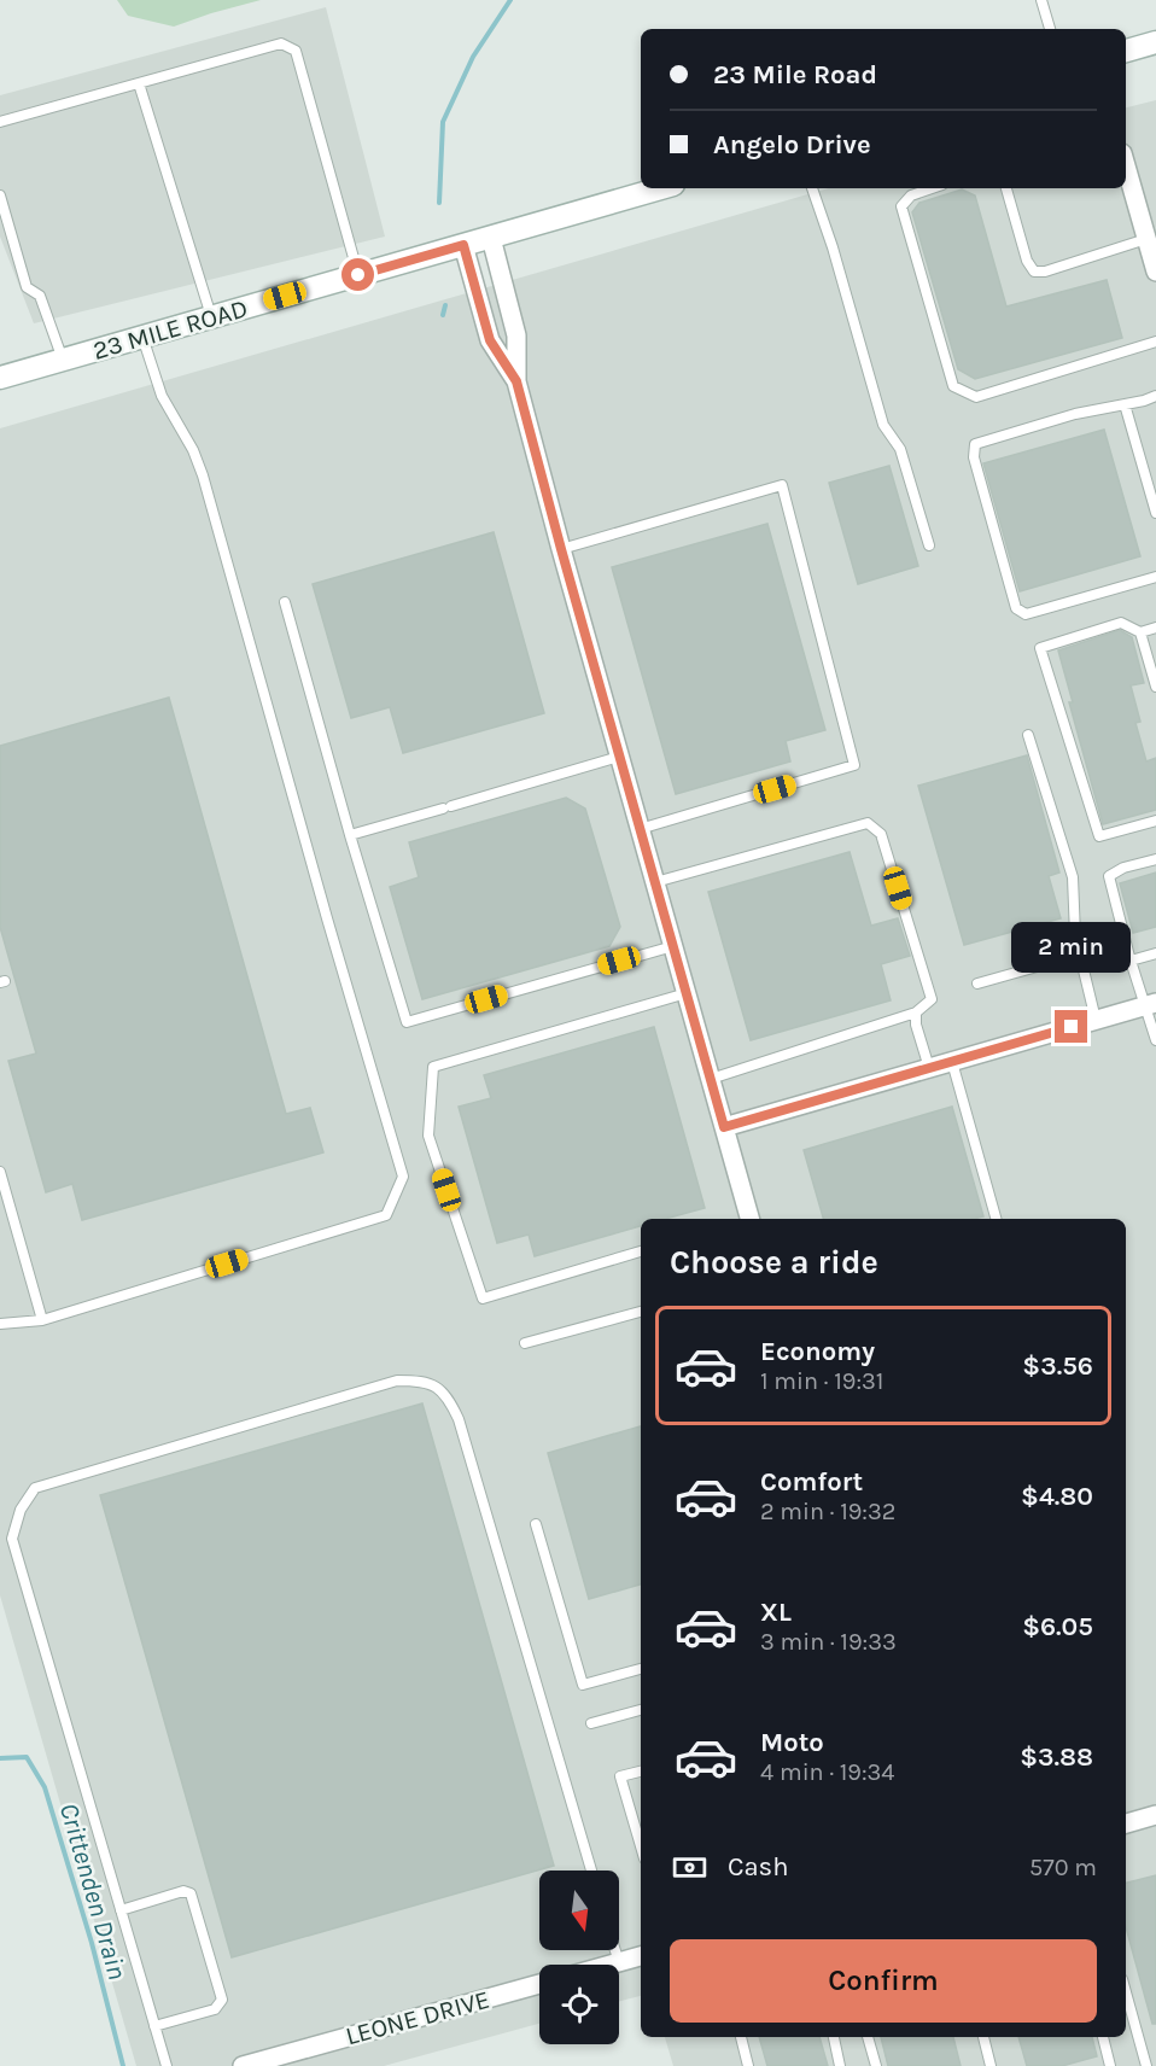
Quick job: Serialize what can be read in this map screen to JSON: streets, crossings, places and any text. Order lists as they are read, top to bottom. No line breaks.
{"streets":{"main road":["23 MILE ROAD"],"street":["LEONE DRIVE"]},"water":["Crittenden Drain"],"north":"bottom","page":{"banner":["23 Mile Road","Angelo Drive"],"bubble":"2 min","heading":"Choose a ride","list":[{"name":"Economy","note":"1 min · 19:31","value":"$3.56"},{"name":"Comfort","note":"2 min · 19:32","value":"$4.80"},{"name":"XL","note":"3 min · 19:33","value":"$6.05"},{"name":"Moto","note":"4 min · 19:34","value":"$3.88"}],"pay":["Cash","570 m"],"buttons":"Confirm"}}
